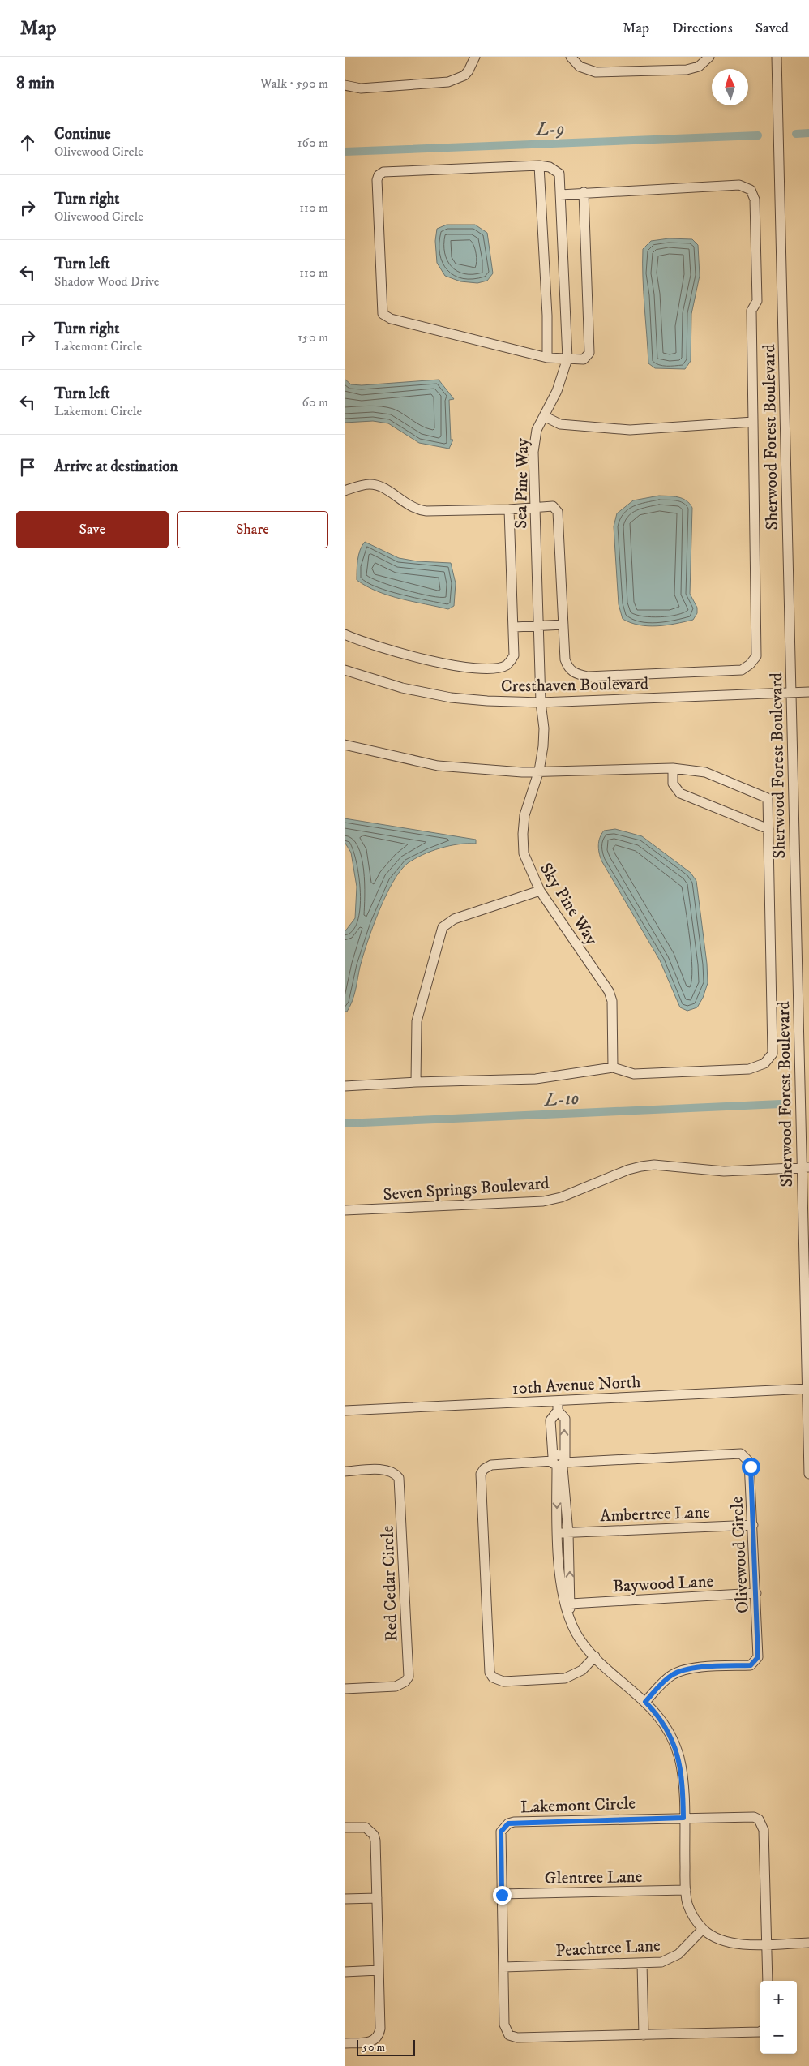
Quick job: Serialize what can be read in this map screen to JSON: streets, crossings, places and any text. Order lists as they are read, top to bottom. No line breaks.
{"streets":{"street":["Sherwood Forest Boulevard","Sea Pine Way","Cresthaven Boulevard","Sky Pine Way","Seven Springs Boulevard","10th Avenue North","Ambertree Lane","Olivewood Circle","Red Cedar Circle","Baywood Lane","Lakemont Circle","Glentree Lane","Peachtree Lane"]},"crossings":[["Sherwood Forest Boulevard","Cresthaven Boulevard"],["Sherwood Forest Boulevard","Seven Springs Boulevard"],["Sherwood Forest Boulevard","10th Avenue North"],["Sea Pine Way","Cresthaven Boulevard"],["Sea Pine Way","Sky Pine Way"],["Cresthaven Boulevard","Sky Pine Way"],["Ambertree Lane","Olivewood Circle"],["Olivewood Circle","Baywood Lane"],["Lakemont Circle","Glentree Lane"],["Lakemont Circle","Peachtree Lane"]],"water":["L-9","L-10"],"scale_bar":"50 m","north":"top","page":{"header":"Map","nav":["Map","Directions","Saved"],"heading":["8 min","Walk · 590 m"],"list":[["Continue","Olivewood Circle","160 m"],["Turn right","Olivewood Circle","110 m"],["Turn left","Shadow Wood Drive","110 m"],["Turn right","Lakemont Circle","150 m"],["Turn left","Lakemont Circle","60 m"],"Arrive at destination"],"buttons":["Save","Share"],"map_buttons":["+","−"],"scale":"50 m"}}
